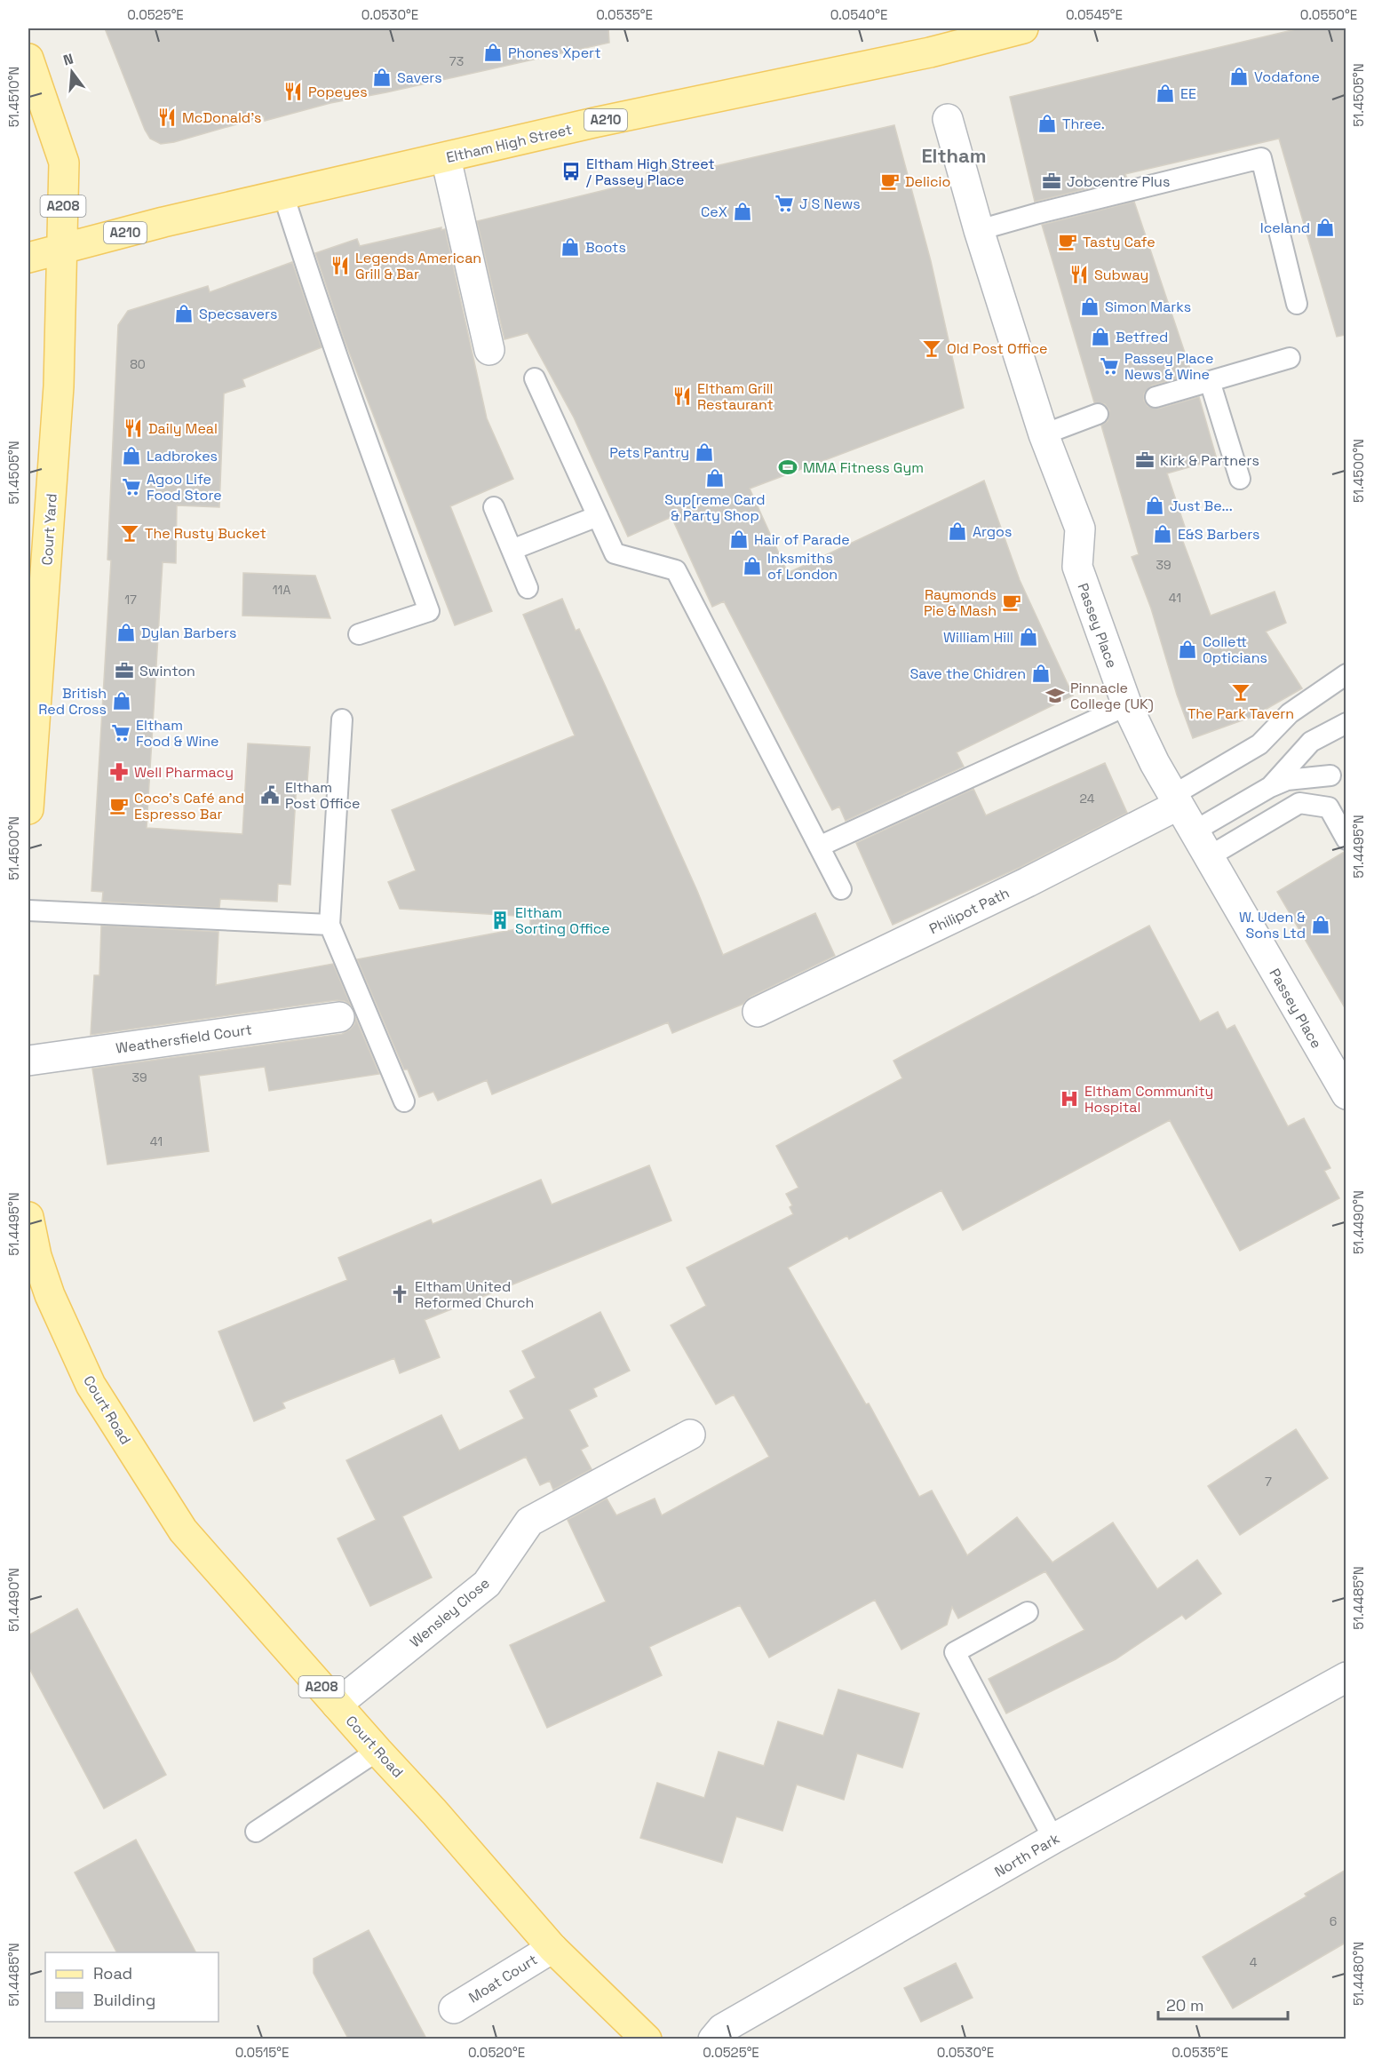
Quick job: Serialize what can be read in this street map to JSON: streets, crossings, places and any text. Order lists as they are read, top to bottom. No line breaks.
{"streets":{"main road":["A210","Eltham High Street","A208","Court Yard","Court Road"],"street":["Passey Place","Philipot Path","Weathersfield Court","Wensley Close","North Park","Moat Court"]},"crossings":[["Eltham High Street","A208"],["Eltham High Street","Court Yard"],["A208","Court Yard"],["A208","Court Road"],["Passey Place","Philipot Path"],["Court Road","Wensley Close"],["Court Road","Moat Court"]],"districts":["Eltham"],"places":{"shop":["Phones Xpert","Vodafone","Savers","EE","Three.","CeX","Iceland","Boots","Simon Marks","Specsavers","Betfred","Pets Pantry","Ladbrokes","Sup[reme Card & Party Shop","Just Be...","Argos","E&S Barbers","Hair of Parade","Inksmiths of London","Dylan Barbers","William Hill","Collett Opticians","Save the Chidren","British Red Cross","W. Uden & Sons Ltd"],"restaurant":["Popeyes","McDonald's","Legends American Grill & Bar","Subway","Eltham Grill Restaurant","Daily Meal"],"bus stop":["Eltham High Street / Passey Place"],"cafe":["Delicio","Tasty Cafe","Raymonds Pie & Mash","Coco’s Café and Espresso Bar"],"office":["Jobcentre Plus","Kirk & Partners","Swinton"],"supermarket":["J S News","Passey Place News & Wine","Agoo Life Food Store","Eltham Food & Wine"],"bar":["Old Post Office","The Rusty Bucket","The Park Tavern"],"sports":["MMA Fitness Gym"],"school or university":["Pinnacle College (UK)"],"pharmacy":["Well Pharmacy"],"public building":["Eltham Post Office"],"building":["Eltham Sorting Office"],"hospital":["Eltham Community Hospital"],"church":["Eltham United Reformed Church"]},"house_numbers":["73","80","39","11A","41","17","24","39","41","7","6","4"],"legend":["Road","Building"],"scale_bar":"20 m","north":"top","coordinates":["0.0525°E","0.0530°E","0.0535°E","0.0540°E","0.0545°E","0.0550°E","51.4505°N","51.4510°N","51.4500°N","51.4495°N","51.4490°N","51.4485°N","51.4480°N","0.0515°E","0.0520°E"]}
